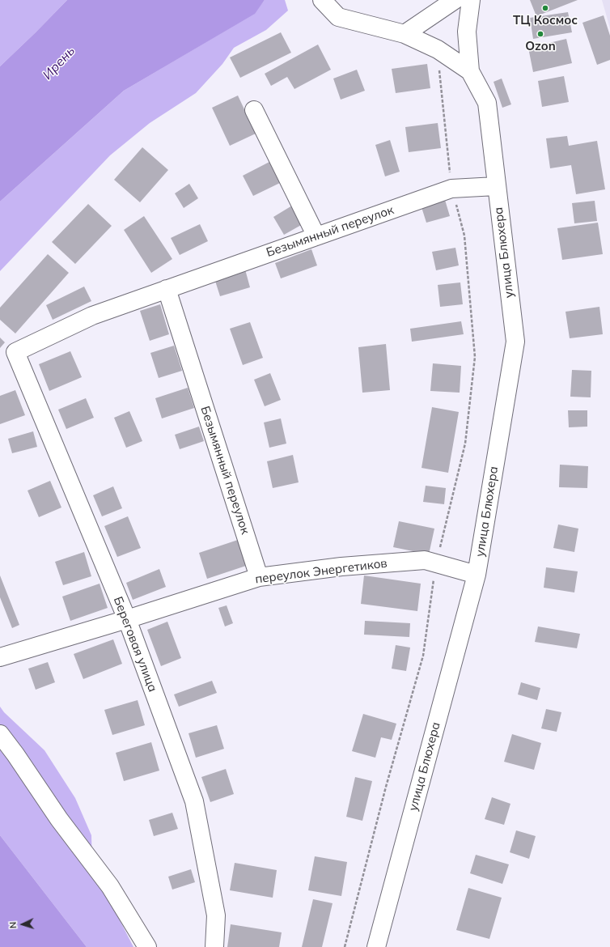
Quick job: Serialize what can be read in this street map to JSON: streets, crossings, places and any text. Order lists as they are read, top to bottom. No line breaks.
{"streets":{"street":["Безымянный переулок","улица Блюхера","переулок Энергетиков","Береговая улица"]},"crossings":[["Безымянный переулок","улица Блюхера"],["Безымянный переулок","переулок Энергетиков"],["Безымянный переулок","Береговая улица"],["улица Блюхера","переулок Энергетиков"],["переулок Энергетиков","Береговая улица"]],"water":["Ирень"],"places":["ТЦ Космос","Ozon"],"north":"left"}
